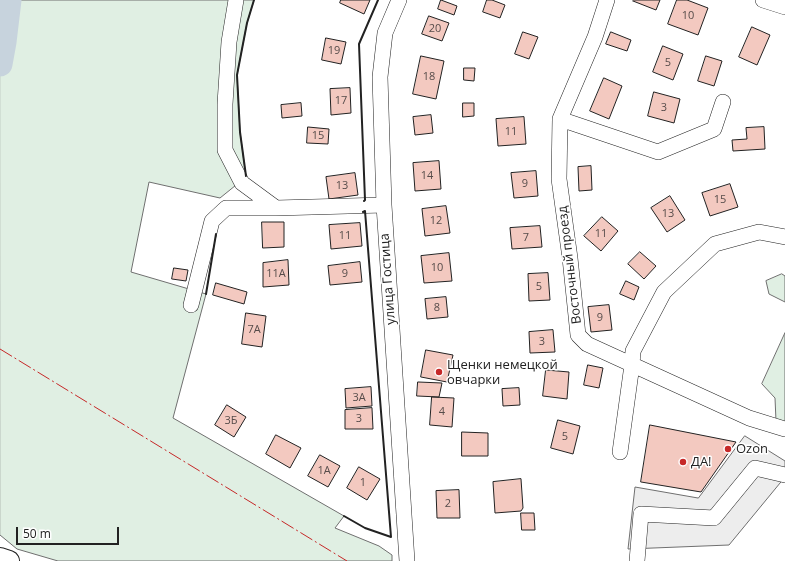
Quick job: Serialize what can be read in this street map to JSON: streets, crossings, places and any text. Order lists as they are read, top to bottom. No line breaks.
{"streets":{"street":["Восточный проезд","улица Гостица"]},"places":["Щенки немецкой овчарки","Ozon","ДА!"],"house_numbers":["10","20","19","5","18","17","3","11","15","14","9","13","15","13","12","11","11","7","10","11А","9","5","8","9","7А","3","3А","4","3","3Б","5","1А","1","2"],"scale_bar":"50 m"}
